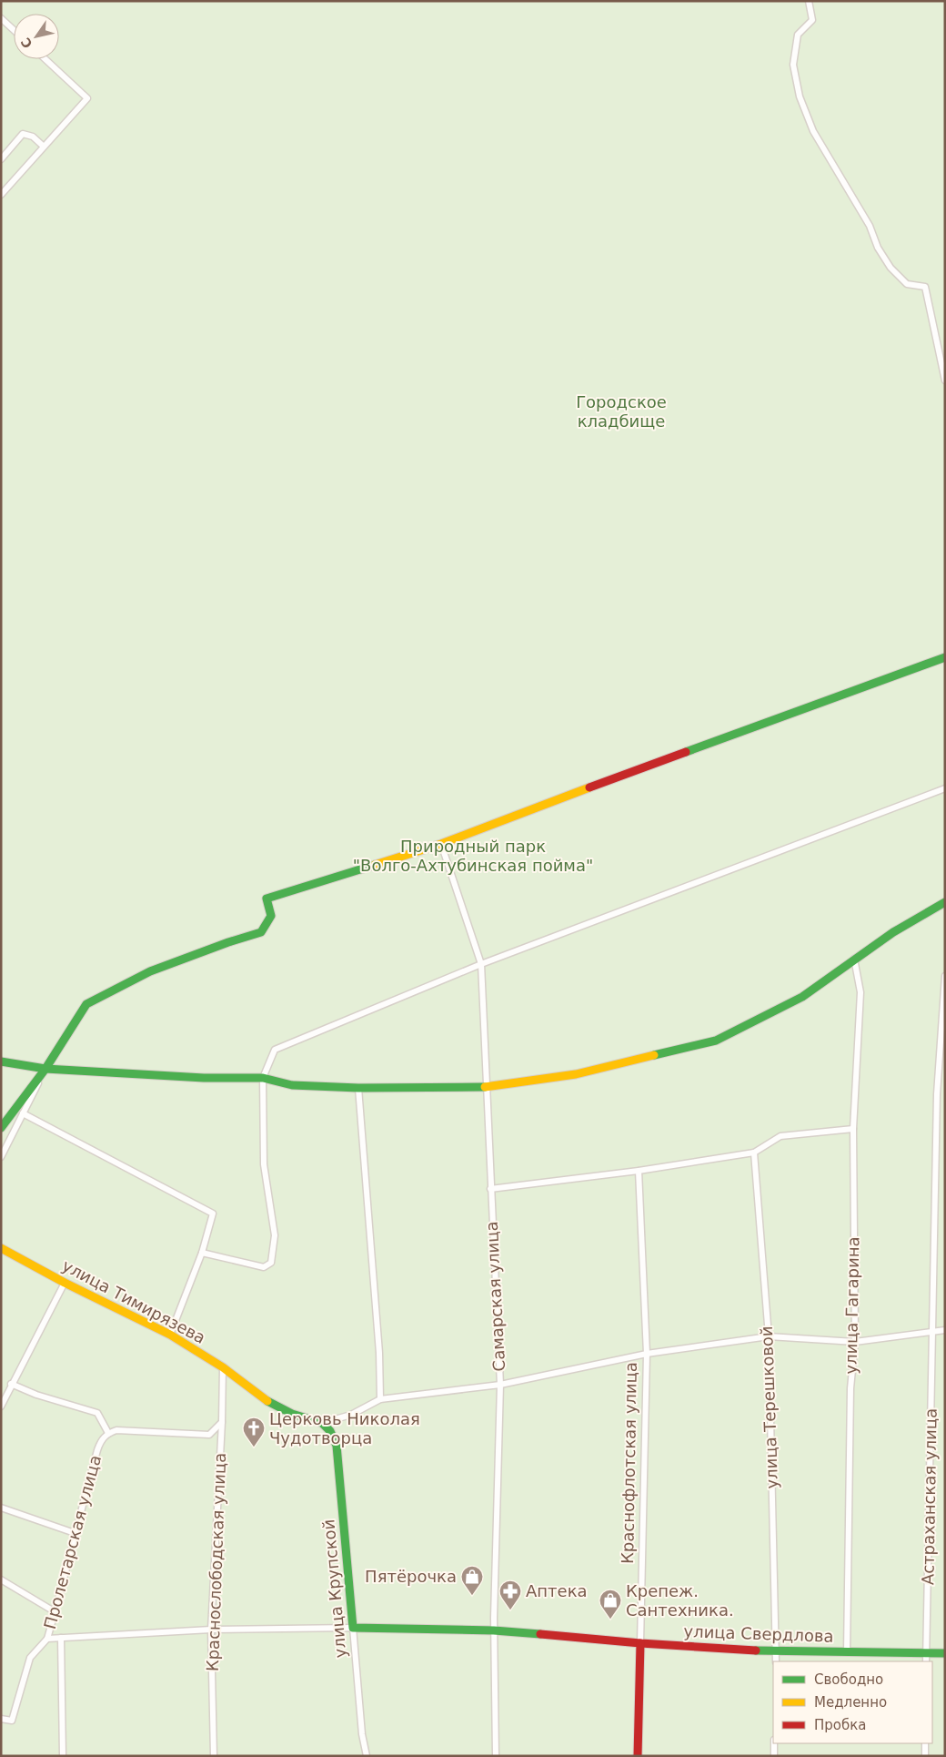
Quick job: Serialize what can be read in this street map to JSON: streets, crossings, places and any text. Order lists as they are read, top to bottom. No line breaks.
{"streets":{"street":["Самарская улица","улица Тимирязева","улица Гагарина","улица Терешковой","Краснофлотская улица","Астраханская улица","Пролетарская улица","Краснослободская улица","улица Крупской","улица Свердлова"]},"crossings":[["Самарская улица","улица Свердлова"],["улица Тимирязева","Краснослободская улица"],["улица Тимирязева","улица Крупской"],["улица Гагарина","улица Свердлова"],["улица Терешковой","улица Свердлова"],["Краснофлотская улица","улица Свердлова"],["Астраханская улица","улица Свердлова"],["улица Крупской","улица Свердлова"]],"parks":["Городское кладбище","Природный парк \"Волго-Ахтубинская пойма\""],"places":{"church":["Церковь Николая Чудотворца"],"shop":["Пятёрочка","Крепеж. Сантехника."],"pharmacy":["Аптека"]},"legend":["Свободно","Медленно","Пробка"],"north":"bottom left"}
